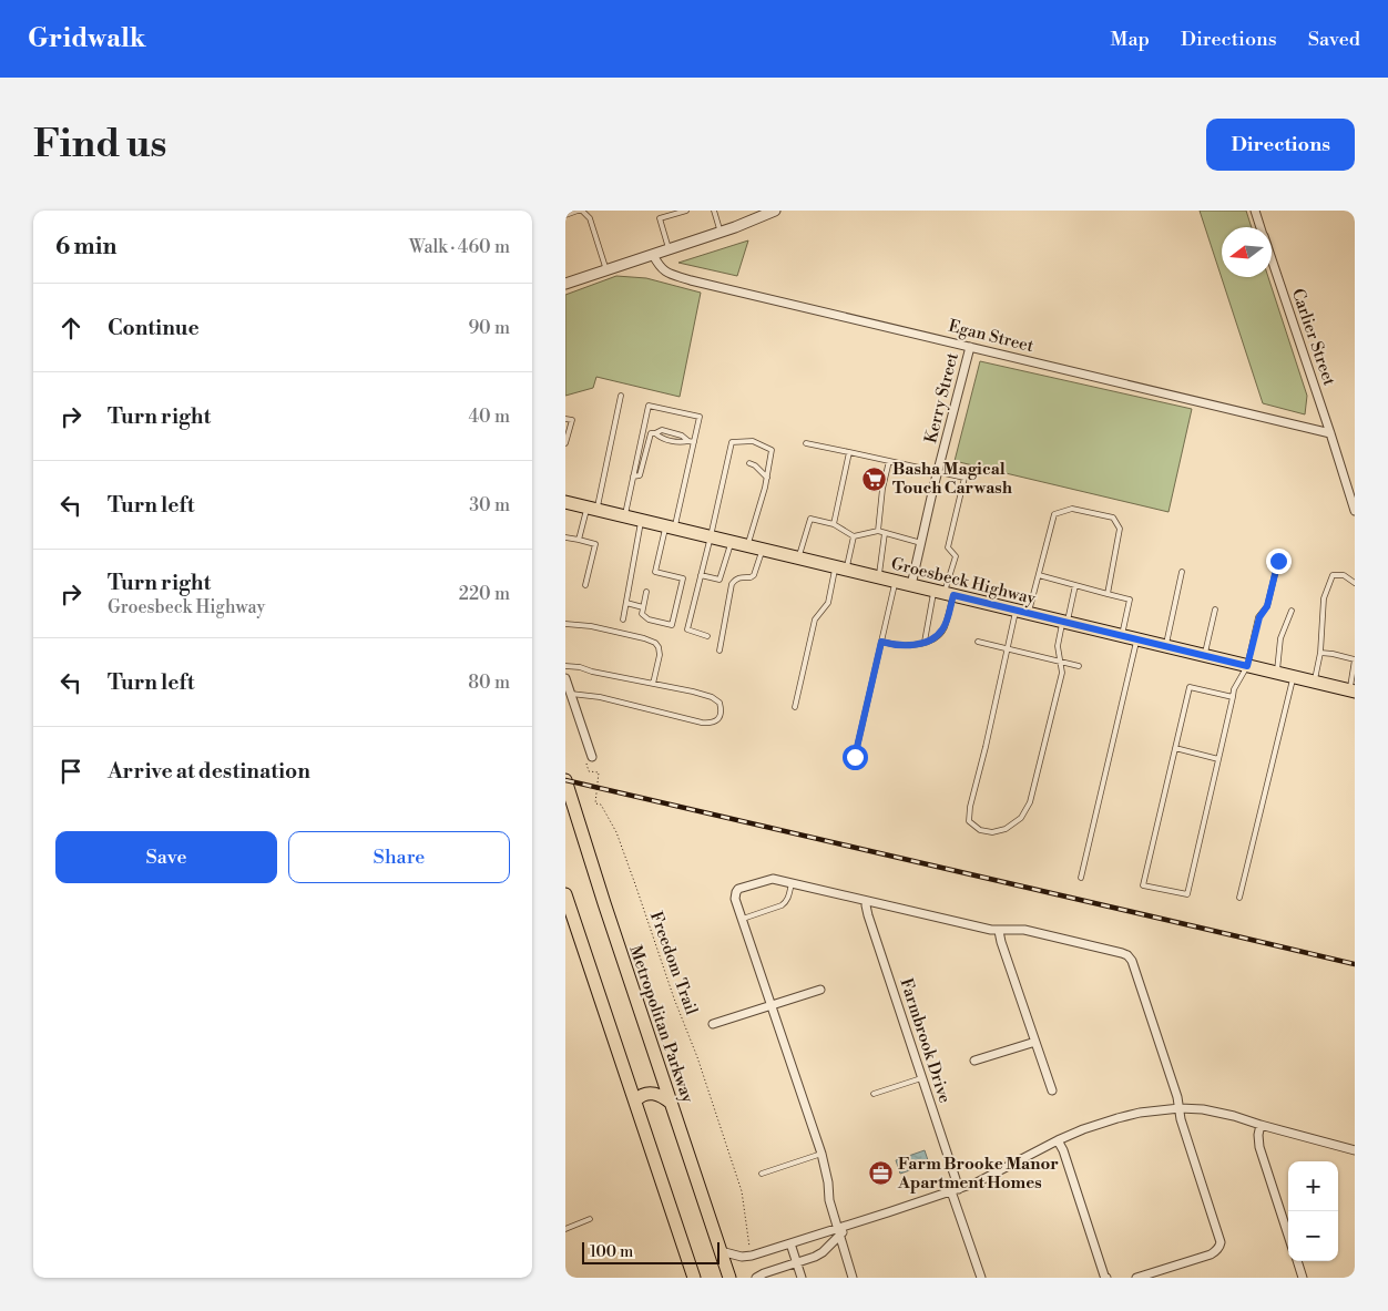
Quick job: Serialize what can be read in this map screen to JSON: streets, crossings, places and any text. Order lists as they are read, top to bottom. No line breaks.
{"streets":{"main road":["Groesbeck Highway","Metropolitan Parkway"],"street":["Egan Street","Carlier Street","Kerry Street","Farmbrook Drive"],"path":["Freedom Trail"]},"crossings":[["Egan Street","Carlier Street"],["Egan Street","Kerry Street"],["Kerry Street","Groesbeck Highway"]],"places":{"supermarket":["Basha Magical Touch Carwash"],"office":["Farm Brooke Manor Apartment Homes"]},"scale_bar":"100 m","north":"left","page":{"header":"Gridwalk","nav":["Map","Directions","Saved"],"buttons":["Directions",["Save","Share"]],"title":"Find us","heading":["6 min","Walk · 460 m"],"list":[["Continue","90 m"],["Turn right","40 m"],["Turn left","30 m"],["Turn right","Groesbeck Highway","220 m"],["Turn left","80 m"],"Arrive at destination"],"map_buttons":["+","−"],"scale":"100 m"}}
